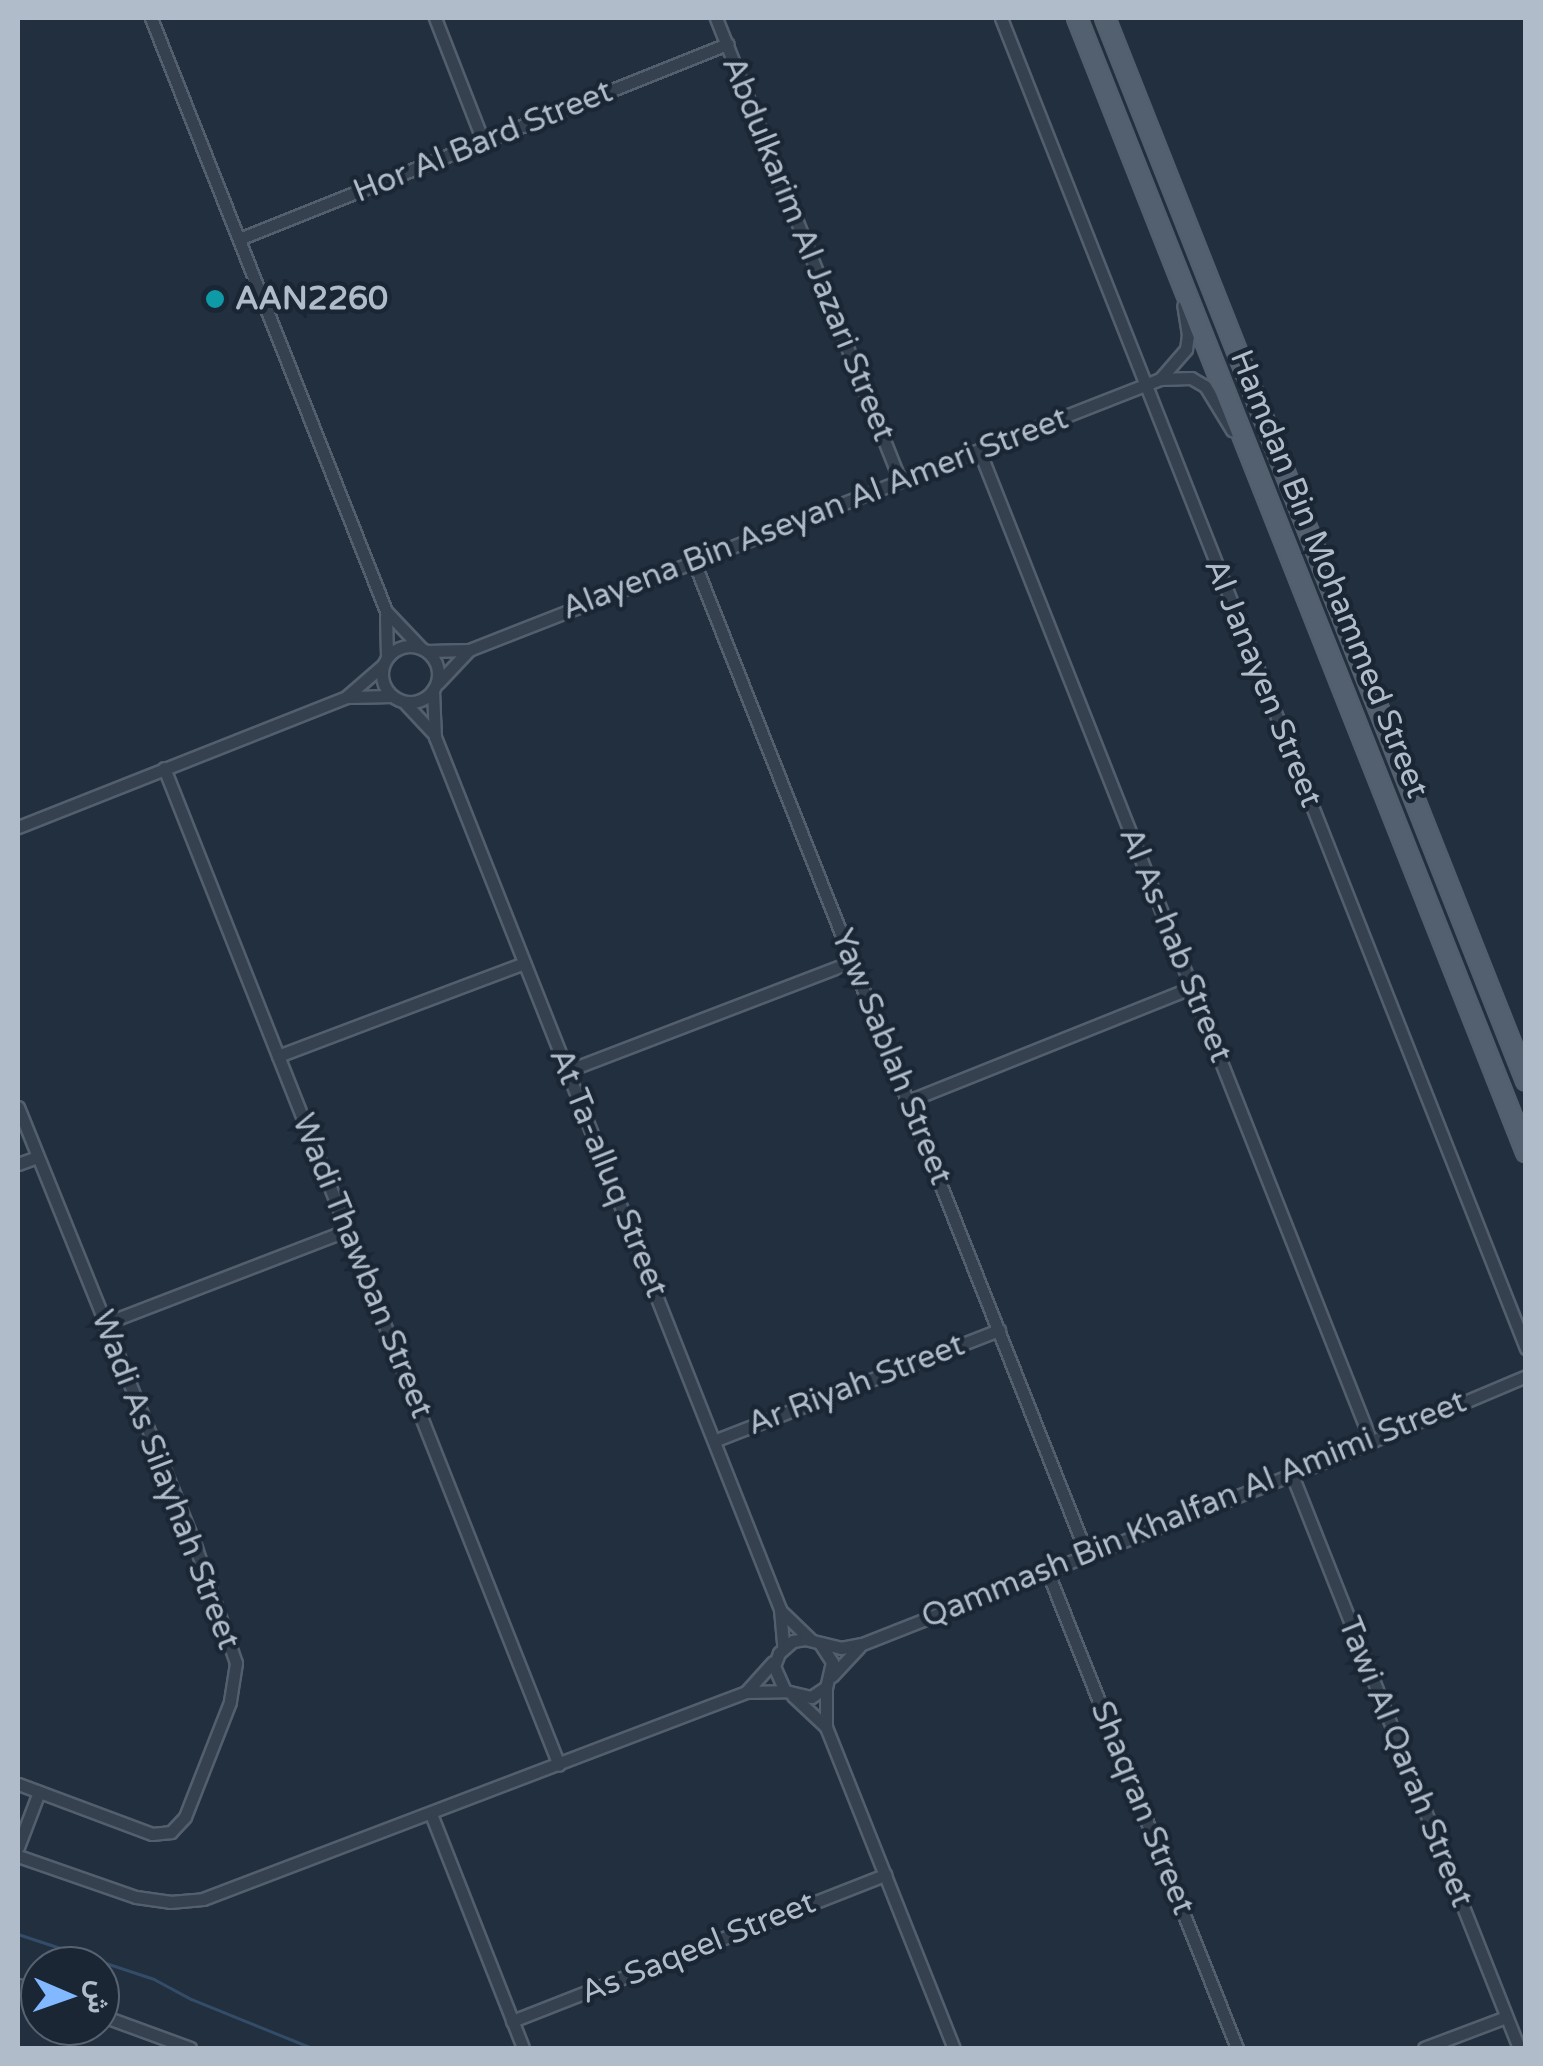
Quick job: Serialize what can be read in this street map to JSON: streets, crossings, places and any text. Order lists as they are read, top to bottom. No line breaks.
{"streets":{"main road":["Hamdan Bin Mohammed Street"],"street":["Hor Al Bard Street","Abdulkarim Al Jazari Street","Alayena Bin Aseyan Al Ameri Street","Al Janayen Street","Al As-hab Street","Yaw Sablah Street","At Ta-alluq Street","Wadi Thawban Street","Ar Riyah Street","Wadi As Silayhah Street","Qammash Bin Khalfan Al Amimi Street","Tawi Al Qarah Street","Shaqran Street","As Saqeel Street"]},"crossings":[["Hor Al Bard Street","Abdulkarim Al Jazari Street"],["Abdulkarim Al Jazari Street","Alayena Bin Aseyan Al Ameri Street"],["Alayena Bin Aseyan Al Ameri Street","Al Janayen Street"],["Alayena Bin Aseyan Al Ameri Street","Al As-hab Street"],["Alayena Bin Aseyan Al Ameri Street","Yaw Sablah Street"],["Alayena Bin Aseyan Al Ameri Street","At Ta-alluq Street"],["Al As-hab Street","Qammash Bin Khalfan Al Amimi Street"],["Yaw Sablah Street","Ar Riyah Street"],["Yaw Sablah Street","Qammash Bin Khalfan Al Amimi Street"],["At Ta-alluq Street","Ar Riyah Street"],["At Ta-alluq Street","Qammash Bin Khalfan Al Amimi Street"],["Qammash Bin Khalfan Al Amimi Street","Tawi Al Qarah Street"],["Qammash Bin Khalfan Al Amimi Street","Shaqran Street"]],"places":["AAN2260"],"north":"right"}
